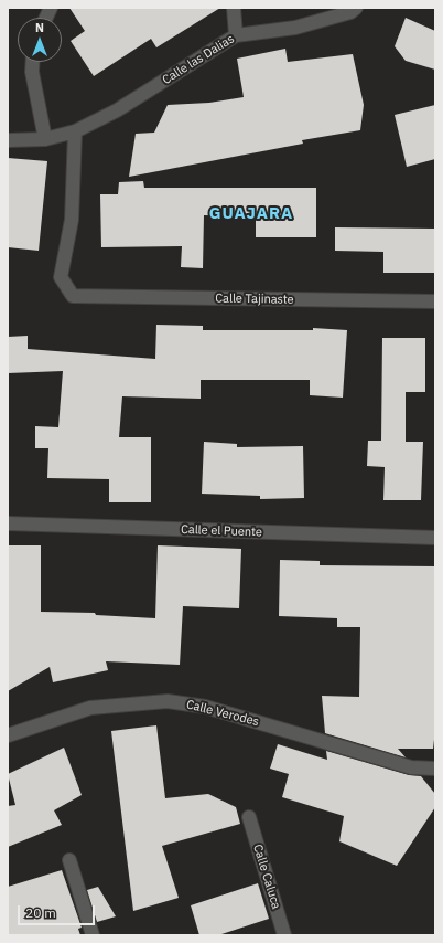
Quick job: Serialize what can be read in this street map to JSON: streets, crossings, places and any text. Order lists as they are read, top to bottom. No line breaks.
{"streets":{"street":["Calle las Dalias","Calle Tajinaste","Calle el Puente","Calle Verodes","Calle Caluca"]},"crossings":[["Calle las Dalias","Calle Tajinaste"]],"districts":["GUAJARA"],"scale_bar":"20 m","north":"top"}
